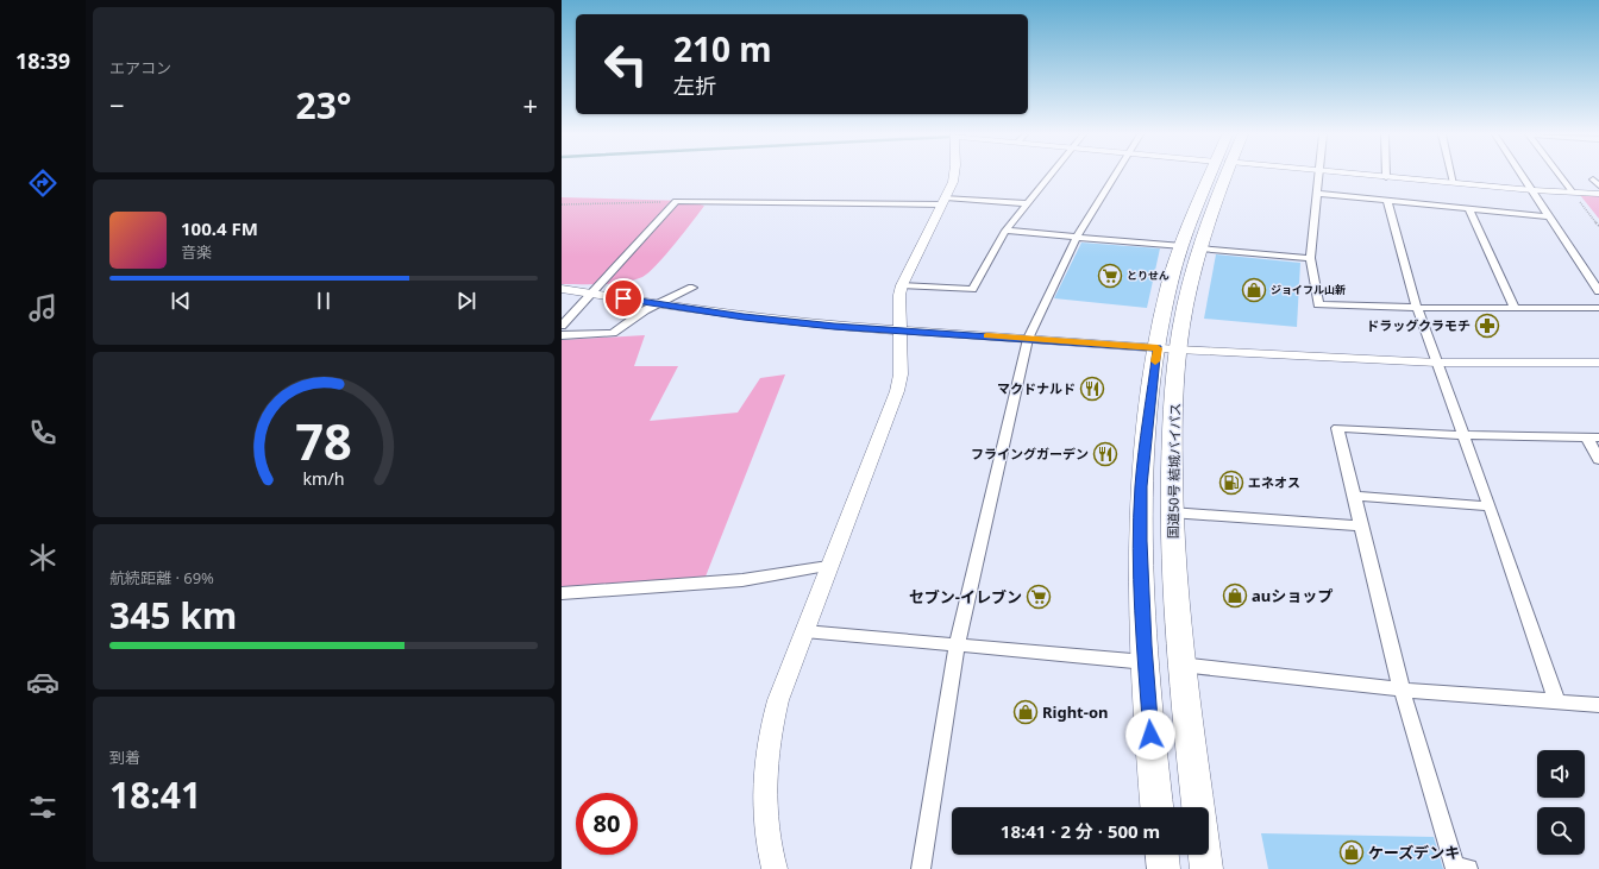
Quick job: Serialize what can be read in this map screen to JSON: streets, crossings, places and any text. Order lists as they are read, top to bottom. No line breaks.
{"streets":{"highway":["国道50号 結城バイパス"]},"places":{"supermarket":["とりせん","セブン-イレブン"],"shop":["ジョイフル山新","auショップ","Right-on","ケーズデンキ"],"pharmacy":["ドラッグクラモチ"],"restaurant":["マクドナルド","フライングガーデン"],"fuel station":["エネオス"]},"page":{"tabs":"18:39","tile":["エアコン",["航続距離 · 69%","345 km"],["到着","18:41"]],"turn":["210 m","左折"],"heat":["−","23°","+"],"song":["100.4 FM","音楽"],"limit":"80","trip":"18:41 · 2 分 · 500 m","gauge":["78","km/h"]}}
